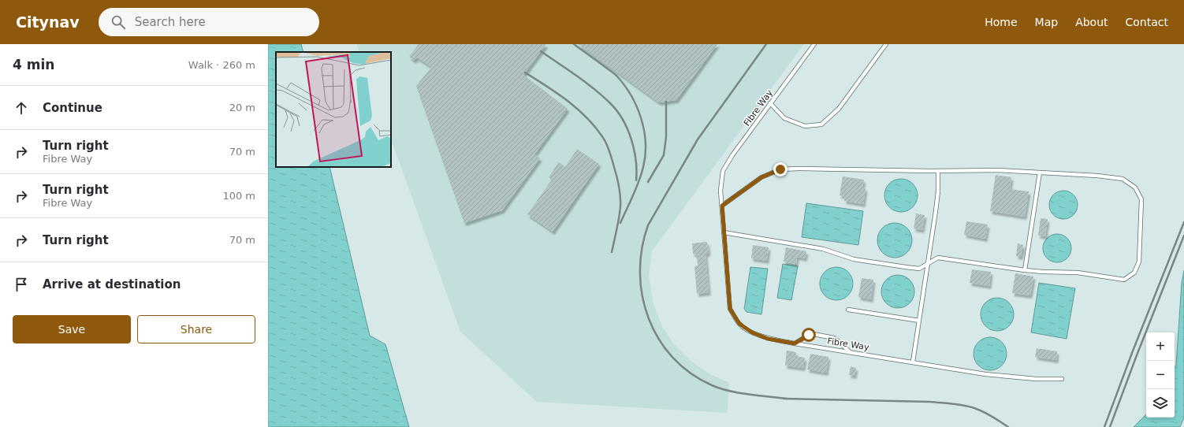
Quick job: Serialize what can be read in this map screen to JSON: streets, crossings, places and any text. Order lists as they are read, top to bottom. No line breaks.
{"streets":{"lane":["Fibre Way"]},"page":{"header":"Citynav","search":"Search here","nav":["Home","Map","About","Contact"],"heading":["4 min","Walk · 260 m"],"list":[["Continue","20 m"],["Turn right","Fibre Way","70 m"],["Turn right","Fibre Way","100 m"],["Turn right","70 m"],"Arrive at destination"],"buttons":["Save","Share"],"map_buttons":["+","−"]}}
